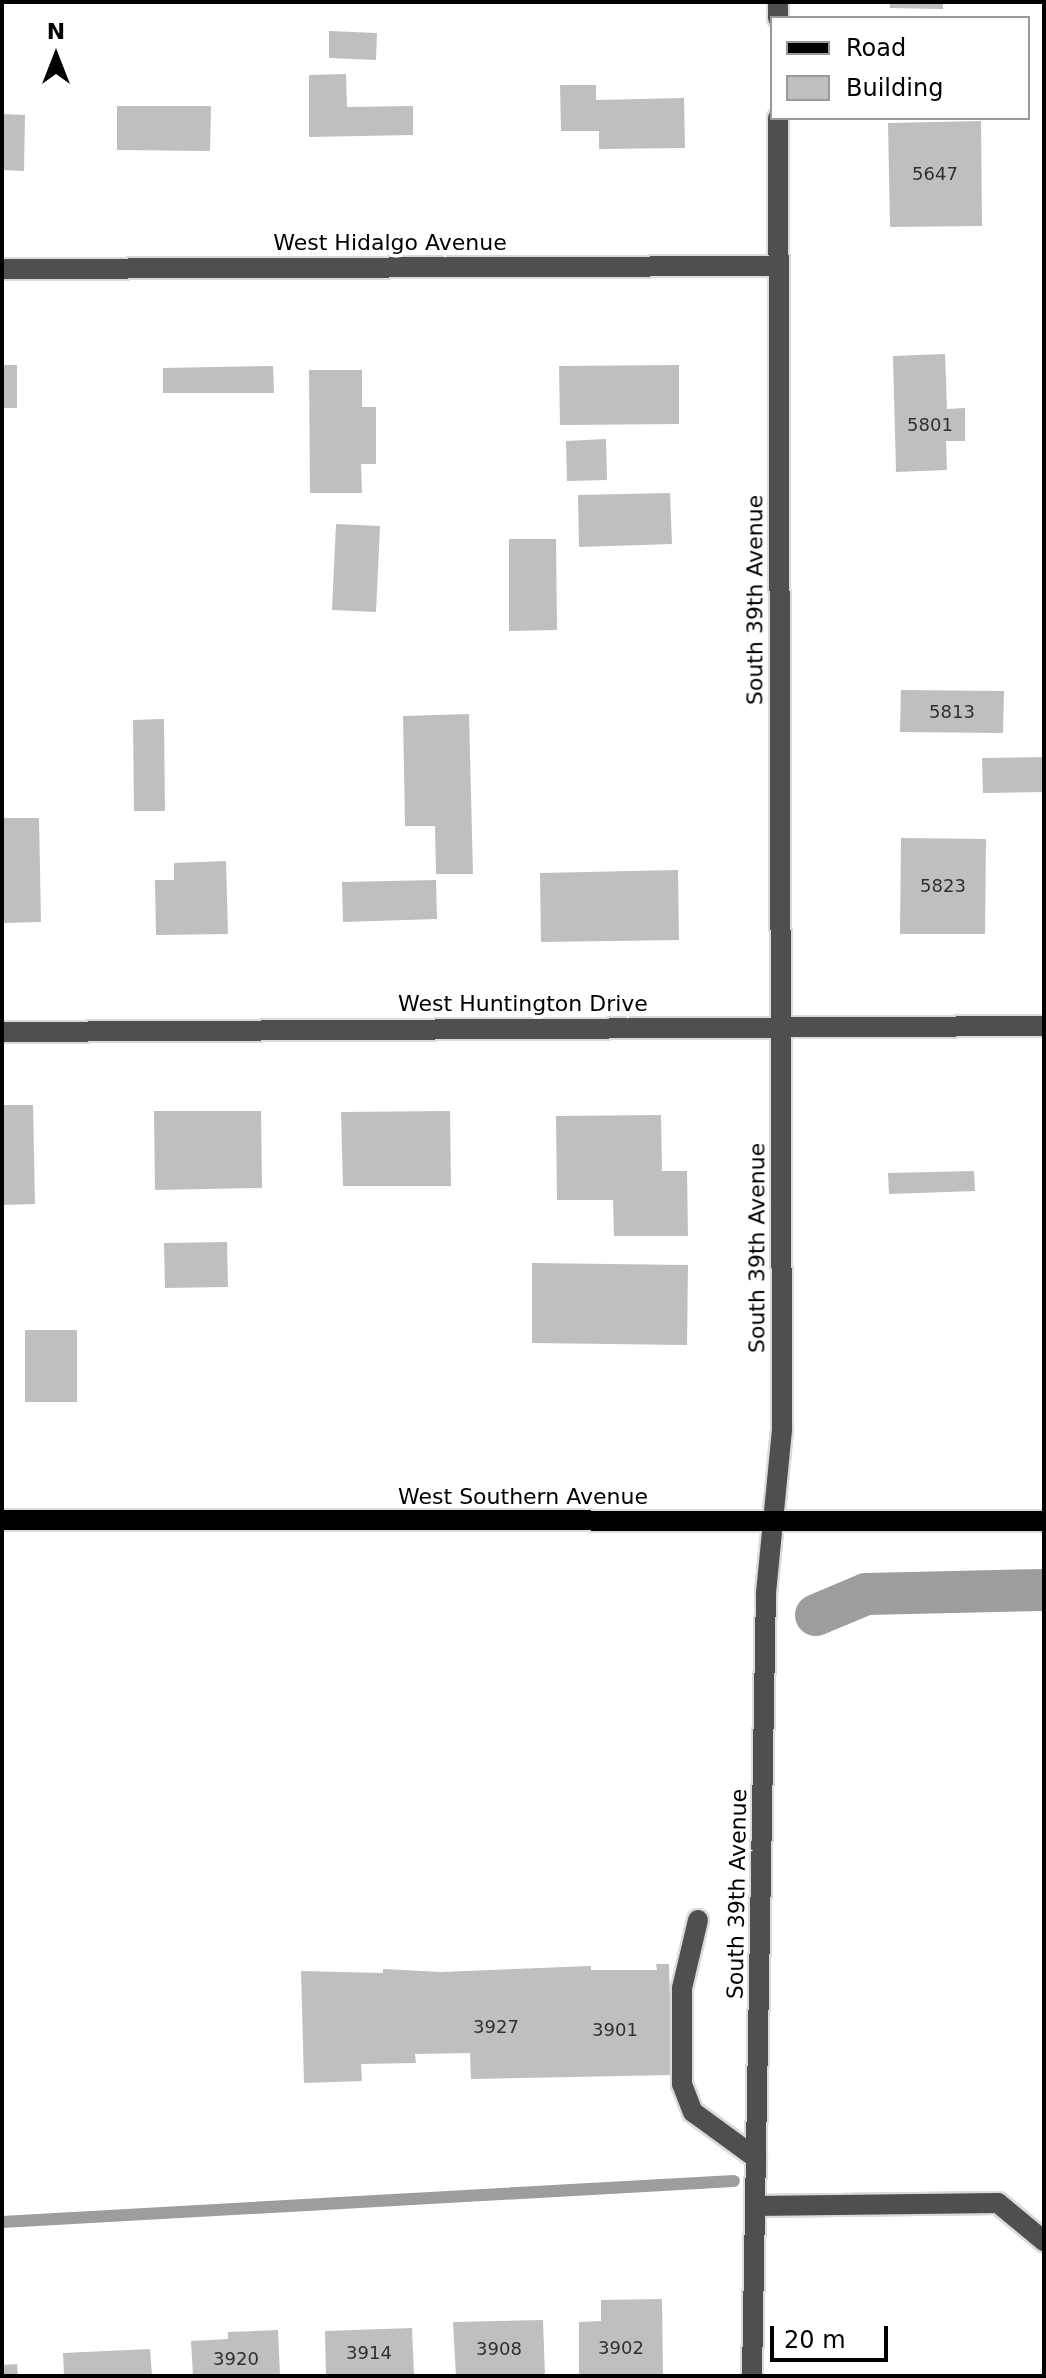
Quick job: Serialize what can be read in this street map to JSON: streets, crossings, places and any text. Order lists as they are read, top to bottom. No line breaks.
{"streets":{"main road":["West Southern Avenue"],"street":["West Hidalgo Avenue","South 39th Avenue","West Huntington Drive"]},"crossings":[["West Hidalgo Avenue","South 39th Avenue"],["South 39th Avenue","West Huntington Drive"],["South 39th Avenue","West Southern Avenue"]],"house_numbers":["5647","5801","5813","5823","3927","3901","3902","3908","3914","3920"],"legend":["Road","Building"],"scale_bar":"20 m","north":"top"}
